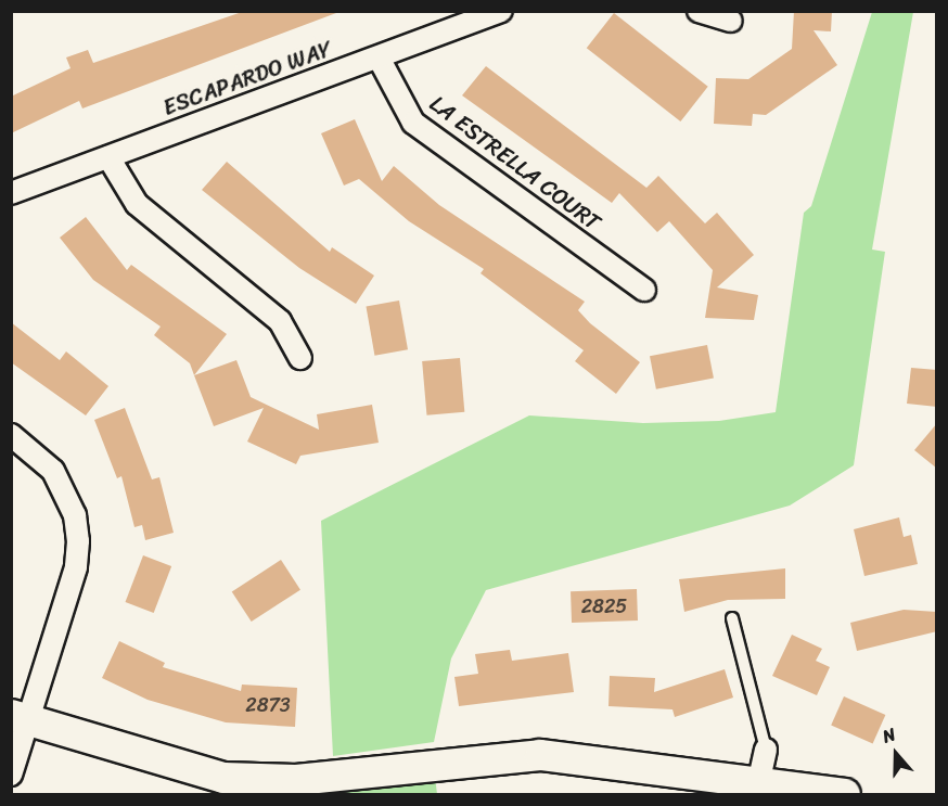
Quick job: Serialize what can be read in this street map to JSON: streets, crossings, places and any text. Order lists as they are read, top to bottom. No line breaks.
{"streets":{"street":["ESCAPARDO WAY","LA ESTRELLA COURT"]},"crossings":[["ESCAPARDO WAY","LA ESTRELLA COURT"]],"house_numbers":["2825","2873"],"north":"top"}
